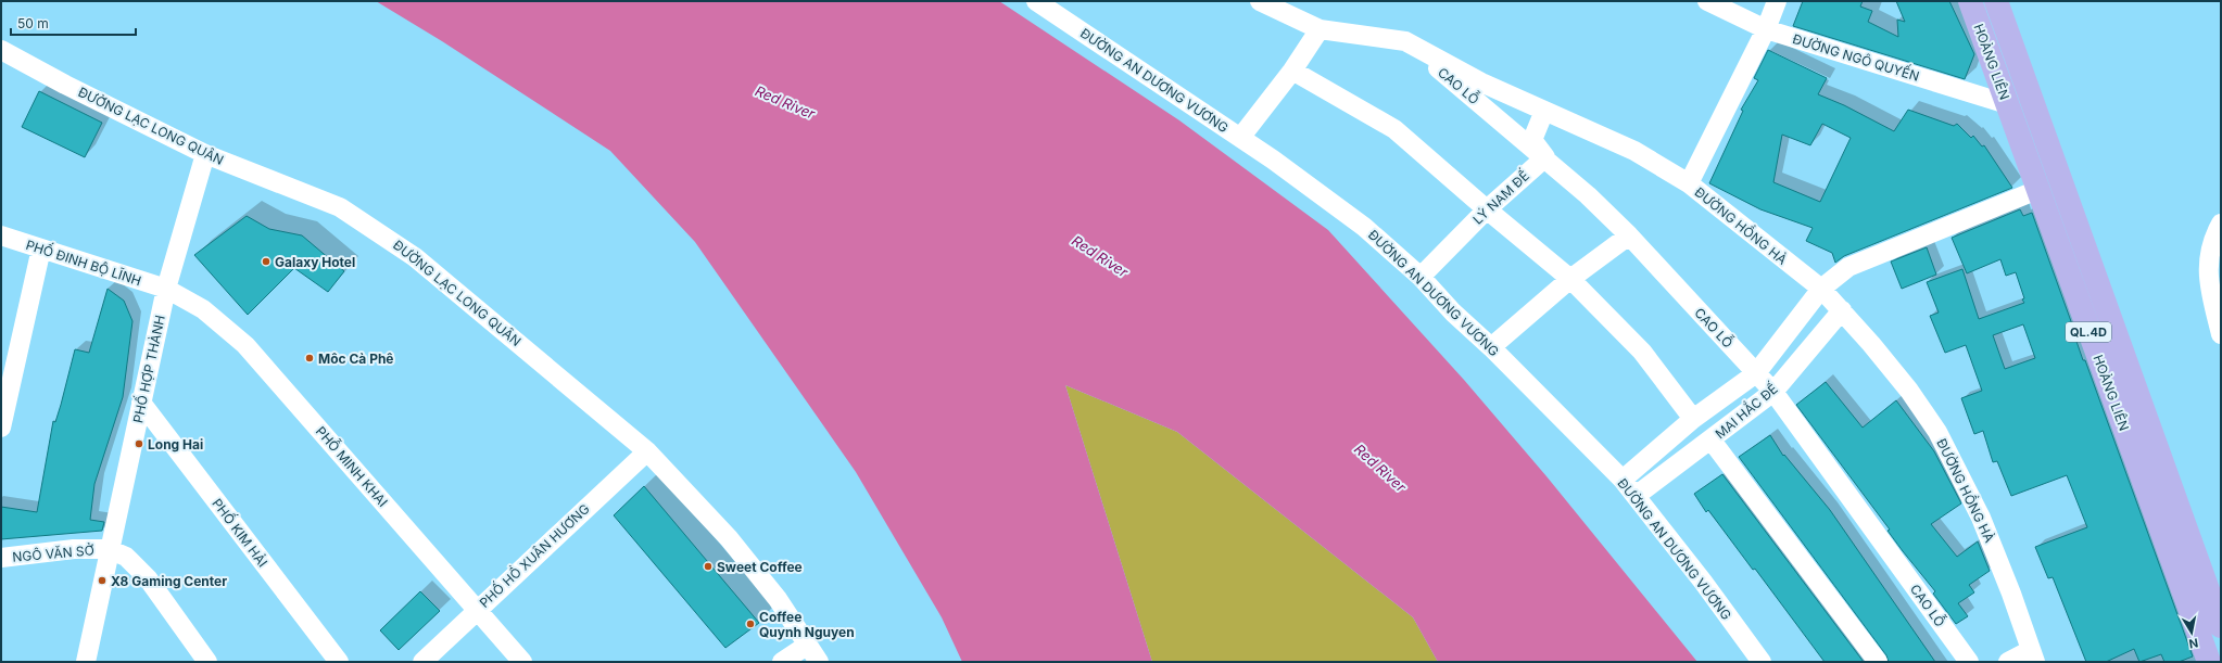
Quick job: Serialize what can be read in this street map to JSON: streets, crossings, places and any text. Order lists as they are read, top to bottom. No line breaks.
{"streets":{"main road":["HOÀNG LIÊN","QL.4D"],"street":["ĐƯỜNG NGÔ QUYẾN","ĐƯỜNG AN DƯƠNG VƯƠNG","CAO LỖ","ĐƯỜNG LẠC LONG QUÂN","LÝ NAM ĐẾ","ĐƯỜNG HỒNG HÀ","PHỐ ĐINH BỘ LĨNH","PHỐ HỢP THÀNH","MAI HẮC ĐẾ","PHỖ MINH KHAI","PHỐ KIM HẢI","NGÔ VĂN SỞ","PHỐ HỒ XUÂN HƯƠNG"]},"crossings":[["ĐƯỜNG NGÔ QUYẾN","HOÀNG LIÊN"],["HOÀNG LIÊN","MAI HẮC ĐẾ"],["ĐƯỜNG AN DƯƠNG VƯƠNG","LÝ NAM ĐẾ"],["ĐƯỜNG AN DƯƠNG VƯƠNG","MAI HẮC ĐẾ"],["CAO LỖ","LÝ NAM ĐẾ"],["CAO LỖ","ĐƯỜNG HỒNG HÀ"],["CAO LỖ","MAI HẮC ĐẾ"],["ĐƯỜNG LẠC LONG QUÂN","PHỐ HỢP THÀNH"],["ĐƯỜNG LẠC LONG QUÂN","PHỐ HỒ XUÂN HƯƠNG"],["ĐƯỜNG HỒNG HÀ","MAI HẮC ĐẾ"],["PHỐ ĐINH BỘ LĨNH","PHỐ HỢP THÀNH"],["PHỐ ĐINH BỘ LĨNH","PHỖ MINH KHAI"],["PHỐ HỢP THÀNH","PHỖ MINH KHAI"],["PHỐ HỢP THÀNH","PHỐ KIM HẢI"],["PHỐ HỢP THÀNH","NGÔ VĂN SỞ"],["PHỖ MINH KHAI","PHỐ HỒ XUÂN HƯƠNG"]],"water":["Red River"],"places":["Galaxy Hotel","Môc Cà Phê","Long Hai","Sweet Coffee","X8 Gaming Center","Coffee Quynh Nguyen"],"scale_bar":"50 m","north":"bottom"}
